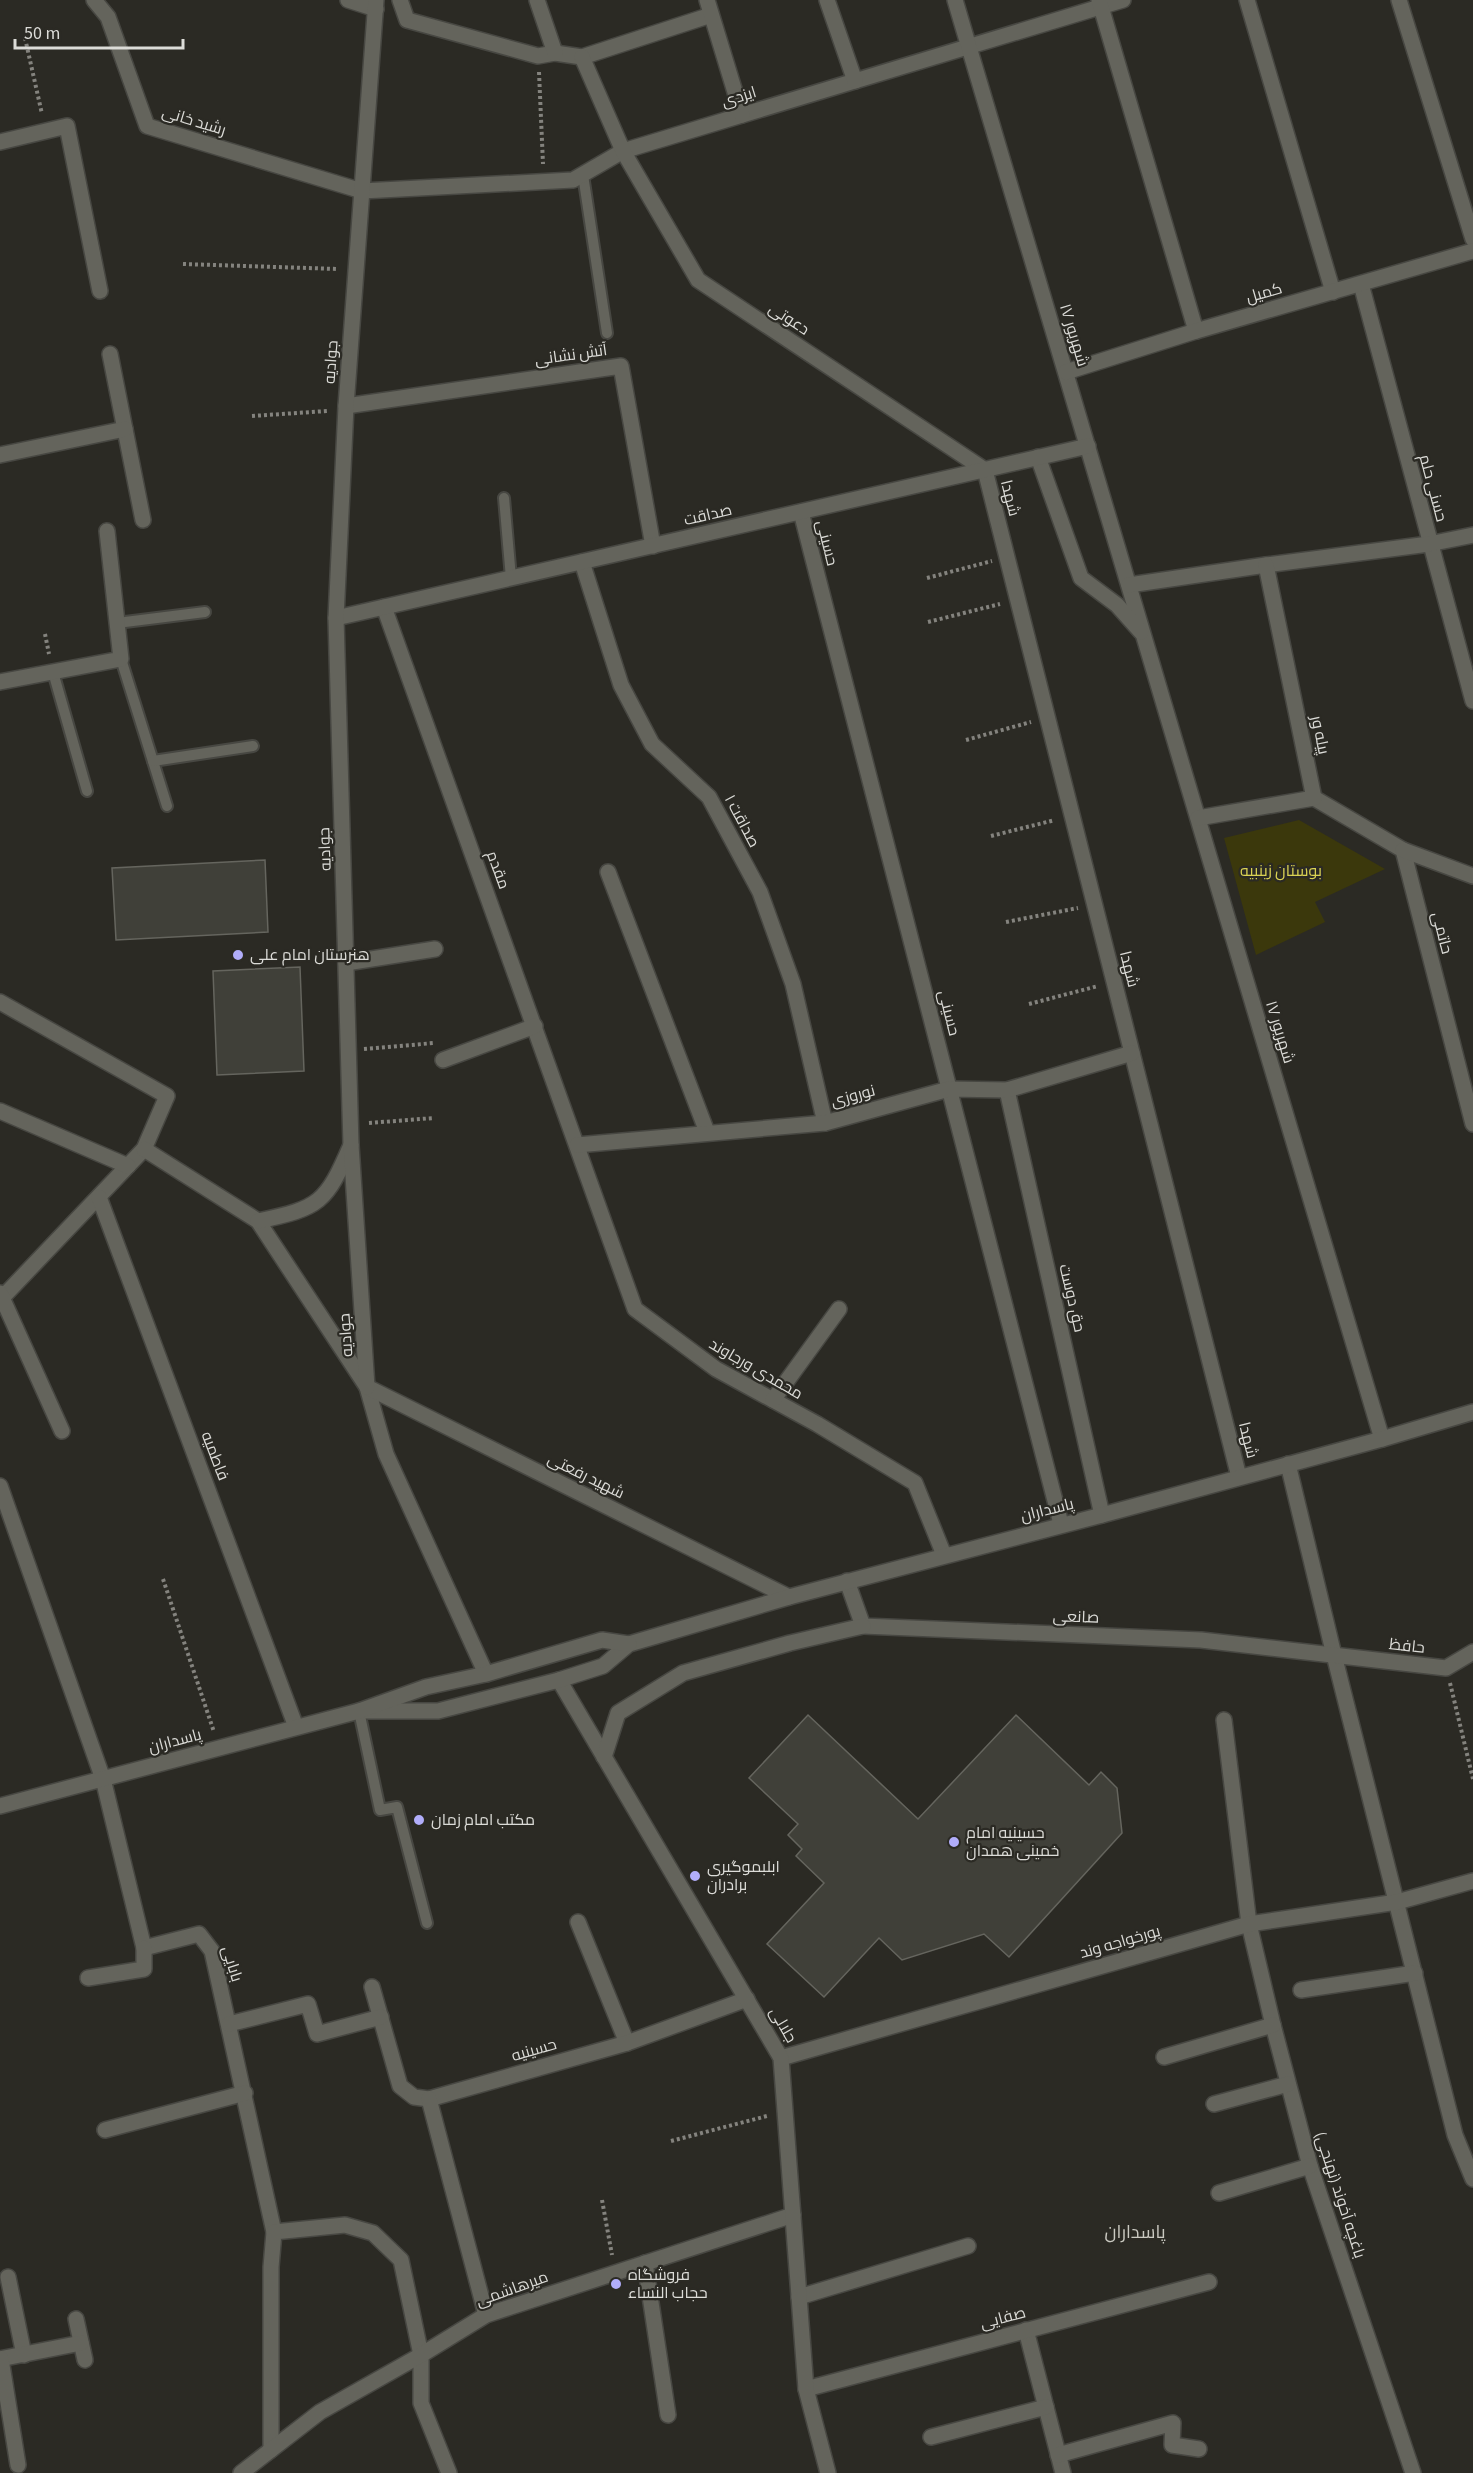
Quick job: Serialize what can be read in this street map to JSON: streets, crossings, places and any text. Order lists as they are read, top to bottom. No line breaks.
{"streets":{"street":["ایزدی","رشید خانی","کمیل","دعوتی","۱۷ شهریور","آتش نشانی","جوادیه","حسنی حلم","شهدا","صداقت","حسینی","پیله ور","صداقت ۱","مقدم","حاتمی","نوروزی","حق دوست","محمدی ورجاوند","فاطمیه","شهید رفعتی","پاسداران","صانعی","حافظ","پورخواجه وند","بابایی","جلالی","حسینیه","باغچه آخوند (نهنجی)","میرهاشمی","صفایی"]},"crossings":[["ایزدی","رشید خانی"],["ایزدی","دعوتی"],["ایزدی","۱۷ شهریور"],["ایزدی","جوادیه"],["رشید خانی","جوادیه"],["کمیل","۱۷ شهریور"],["کمیل","حسنی حلم"],["دعوتی","شهدا"],["دعوتی","صداقت"],["۱۷ شهریور","صداقت"],["۱۷ شهریور","پاسداران"],["آتش نشانی","جوادیه"],["آتش نشانی","صداقت"],["جوادیه","صداقت"],["جوادیه","شهید رفعتی"],["جوادیه","پاسداران"],["شهدا","صداقت"],["شهدا","نوروزی"],["شهدا","پاسداران"],["صداقت","حسینی"],["صداقت","صداقت ۱"],["صداقت","مقدم"],["حسینی","نوروزی"],["حسینی","پاسداران"],["صداقت ۱","نوروزی"],["مقدم","نوروزی"],["مقدم","محمدی ورجاوند"],["نوروزی","حق دوست"],["نوروزی","محمدی ورجاوند"],["حق دوست","پاسداران"],["محمدی ورجاوند","پاسداران"],["فاطمیه","پاسداران"],["شهید رفعتی","پاسداران"],["پاسداران","جلالی"],["صانعی","حافظ"],["صانعی","جلالی"],["پورخواجه وند","جلالی"],["پورخواجه وند","باغچه آخوند (نهنجی)"],["بابایی","میرهاشمی"],["جلالی","حسینیه"],["جلالی","میرهاشمی"],["جلالی","صفایی"]],"districts":["پاسداران"],"parks":["بوستان زینبیه"],"places":["هنرستان امام علی","مکتب امام زمان","حسینیه امام خمینی همدان","ابلبموگیری برادران","فروشگاه حجاب النساء"],"scale_bar":"50 m"}
